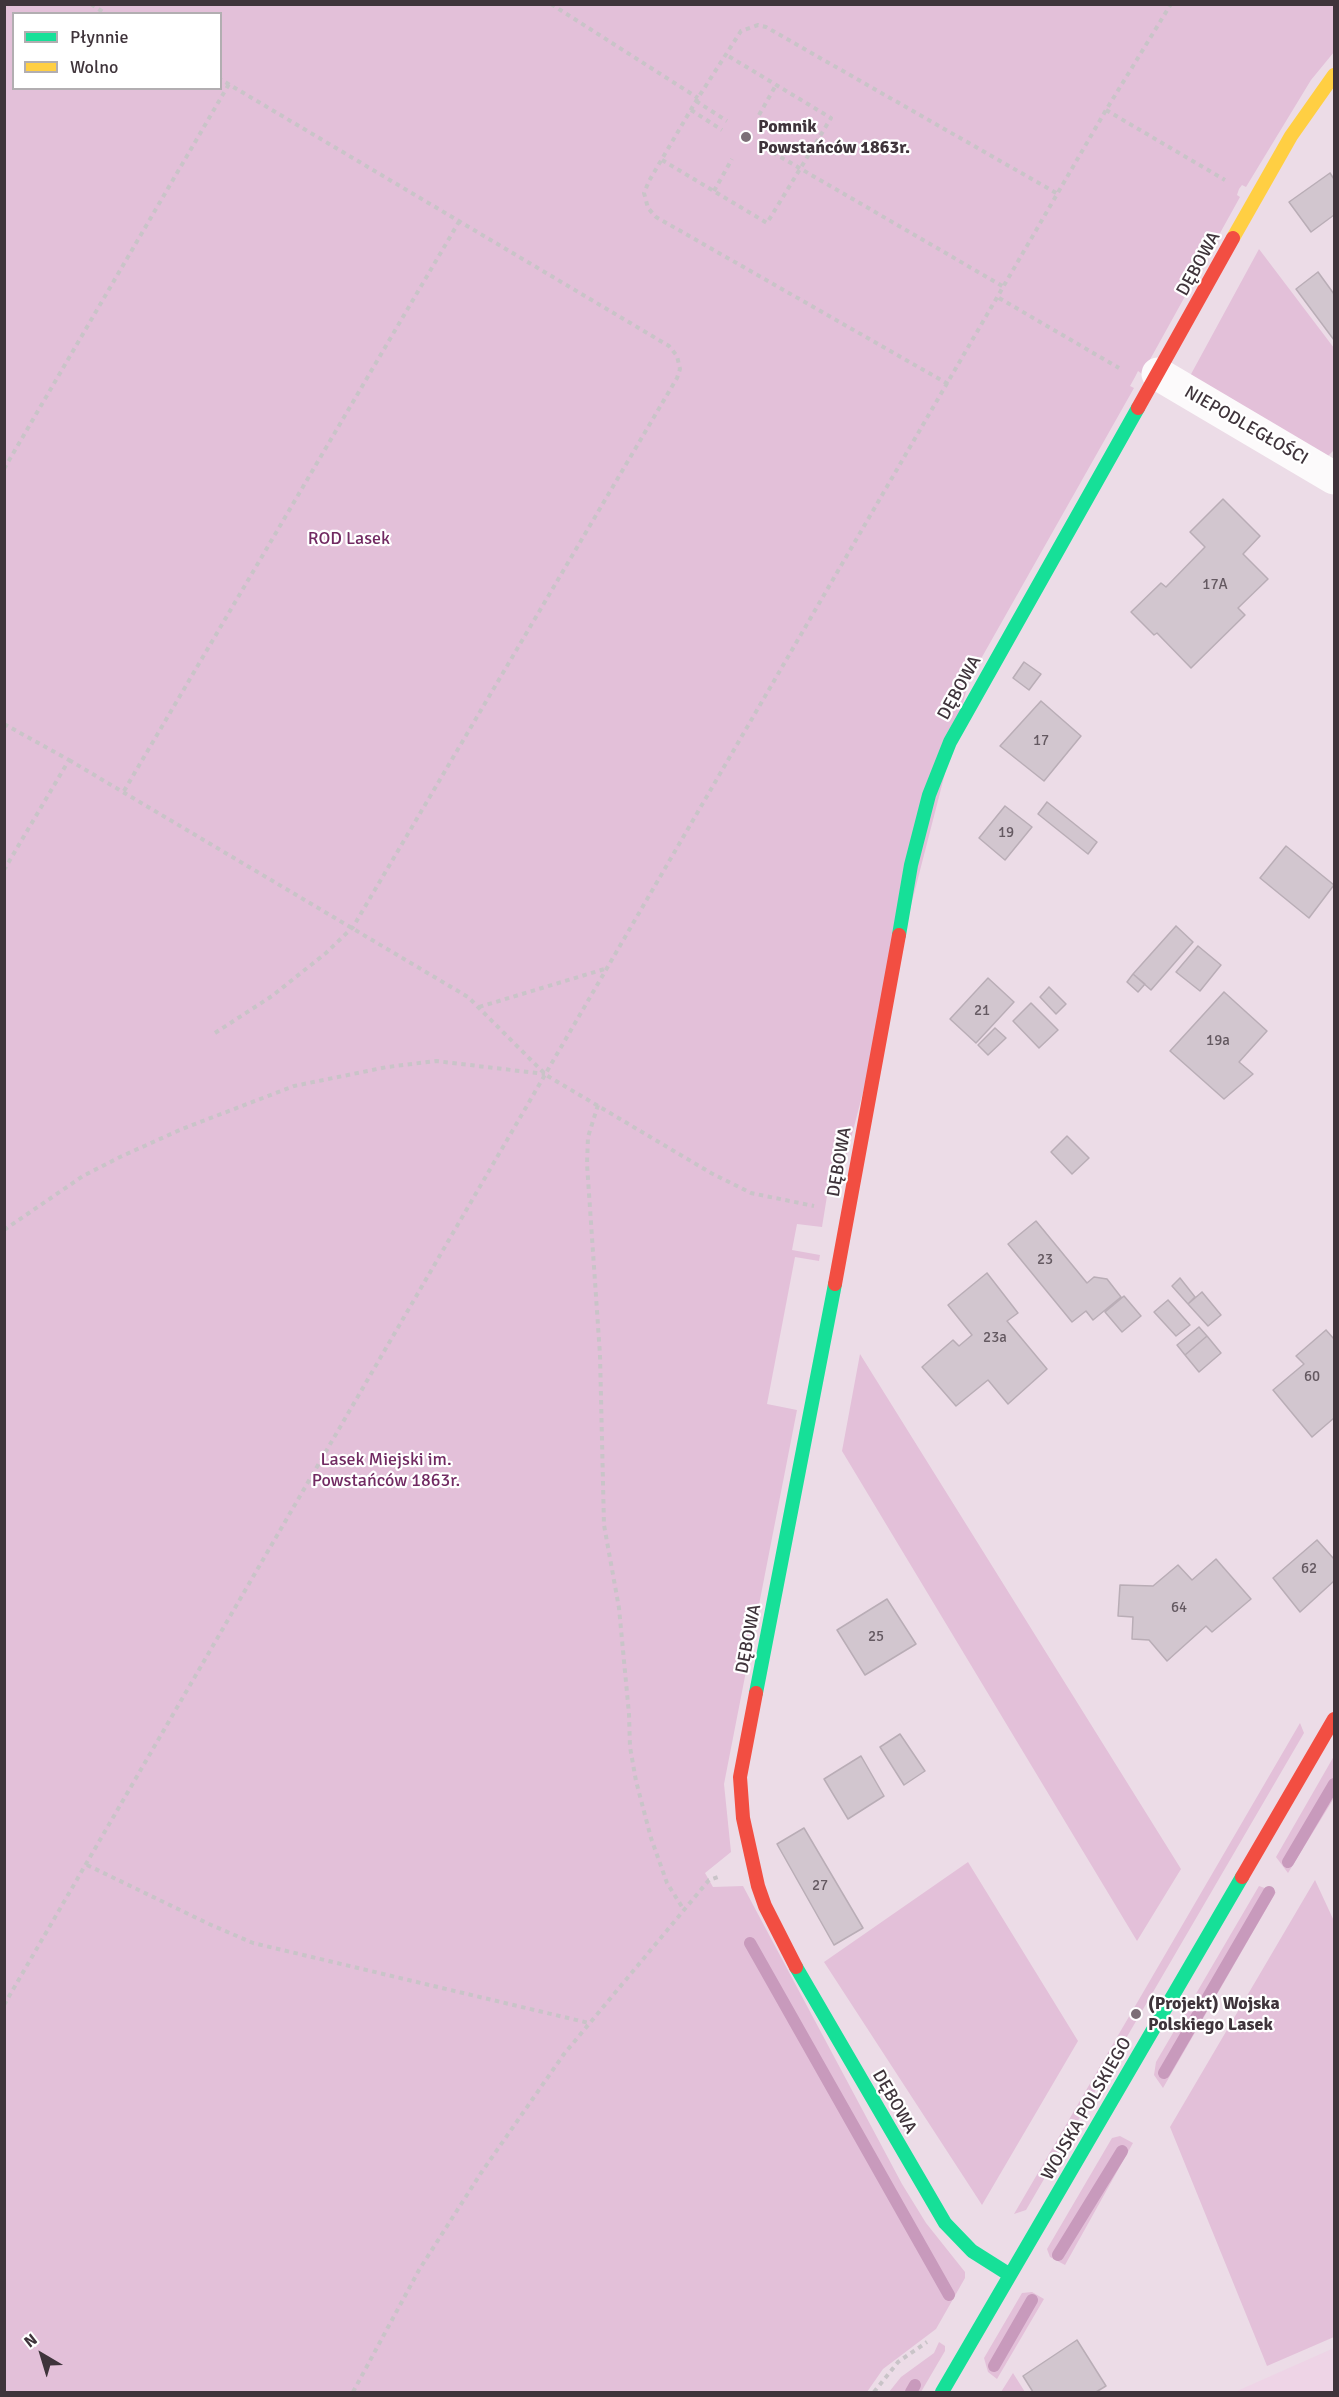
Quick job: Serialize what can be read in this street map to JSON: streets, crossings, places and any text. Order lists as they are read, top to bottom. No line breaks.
{"streets":{"street":["DĘBOWA","NIEPODLEGŁOŚCI","WOJSKA POLSKIEGO"]},"crossings":[["DĘBOWA","NIEPODLEGŁOŚCI"],["DĘBOWA","WOJSKA POLSKIEGO"]],"parks":["ROD Lasek","Lasek Miejski im. Powstańców 1863r."],"places":["Pomnik Powstańców 1863r.","(Projekt) Wojska Polskiego Lasek"],"house_numbers":["17A","17","19","21","19a","23","23a","60","62","64","25","27"],"legend":["Płynnie","Wolno"],"north":"top left"}
